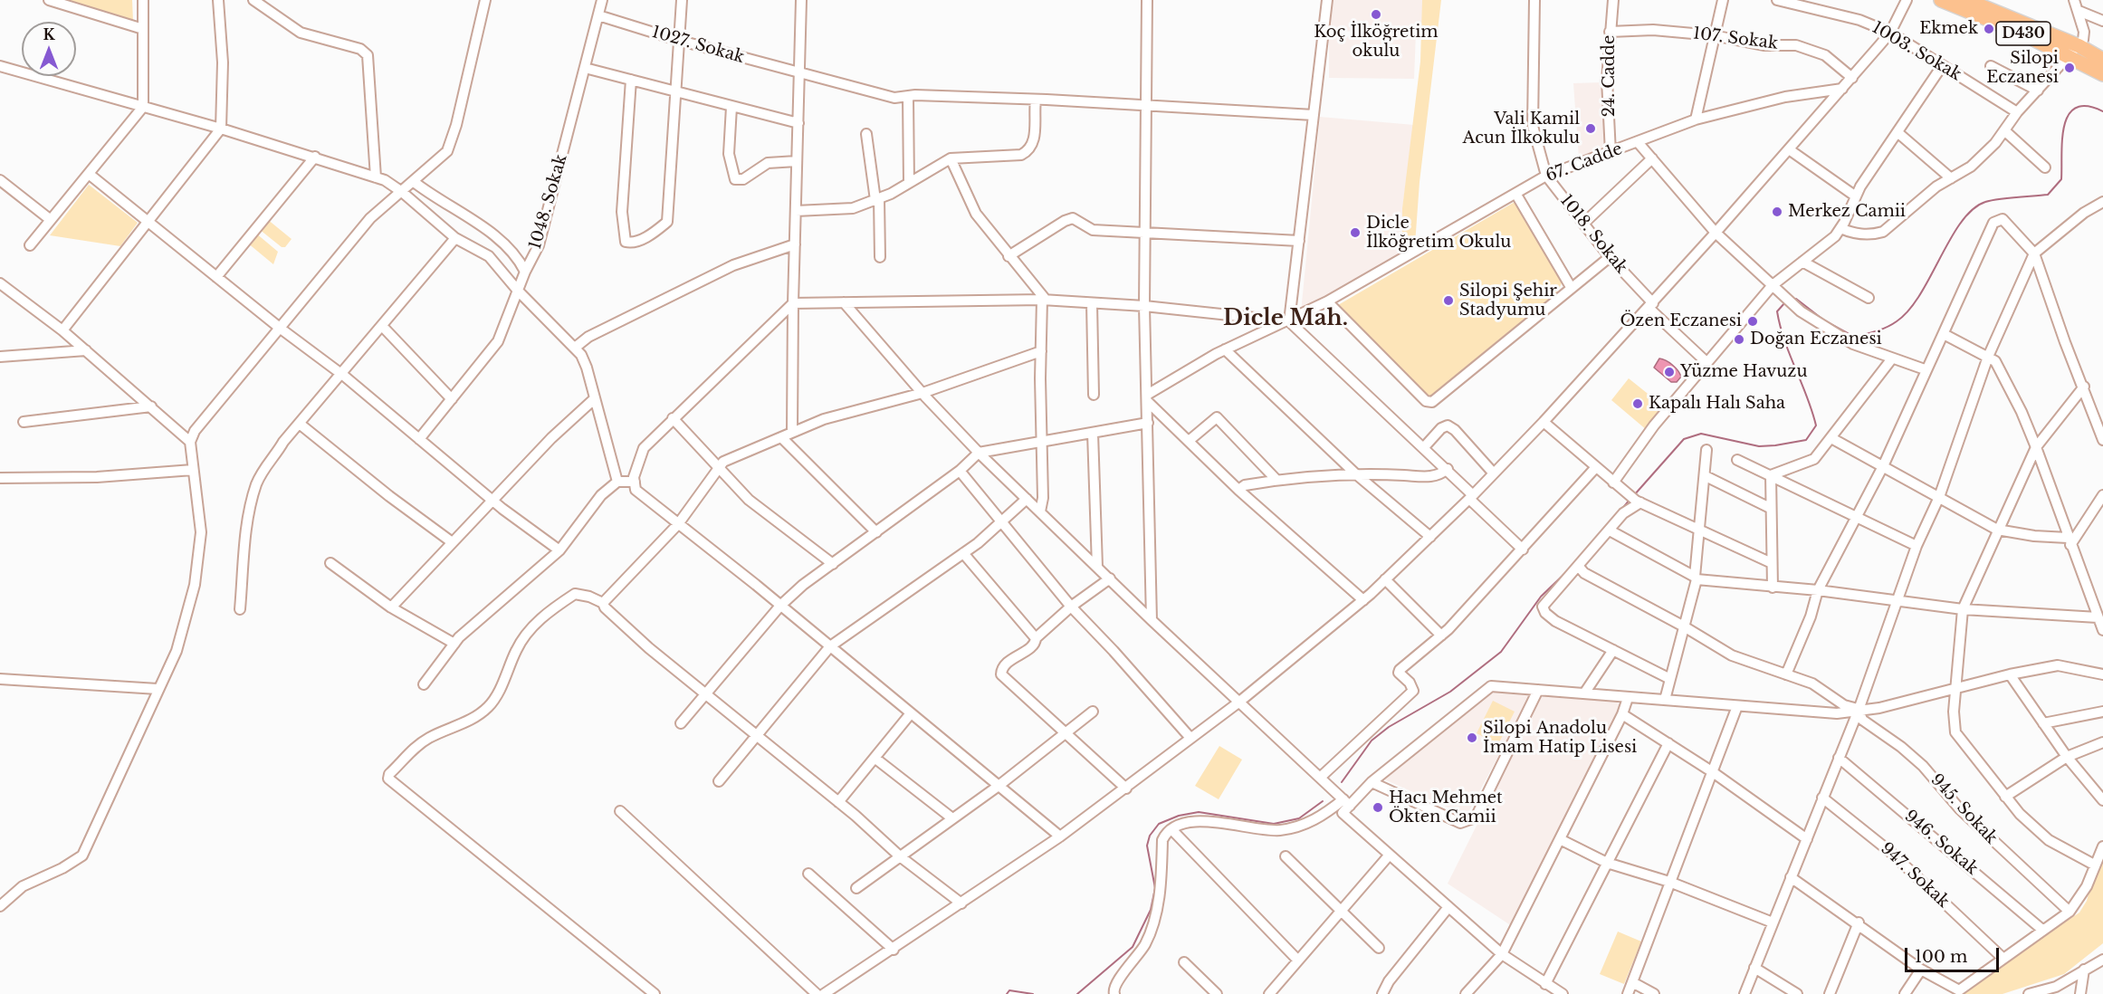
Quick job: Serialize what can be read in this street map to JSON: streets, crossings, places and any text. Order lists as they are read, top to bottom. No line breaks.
{"streets":{"highway":["D430"],"street":["107. Sokak","1027. Sokak","1003. Sokak","24. Cadde","67. Cadde","1048. Sokak","1018. Sokak","945. Sokak","946. Sokak","947. Sokak"]},"crossings":[["107. Sokak","24. Cadde"],["1027. Sokak","1048. Sokak"],["24. Cadde","67. Cadde"],["67. Cadde","1018. Sokak"]],"districts":["Dicle Mah."],"places":["Koç İlköğretim okulu","Ekmek","Silopi Eczanesi","Vali Kamil Acun İlkokulu","Merkez Camii","Dicle İlköğretim Okulu","Silopi Şehir Stadyumu","Özen Eczanesi","Doğan Eczanesi","Yüzme Havuzu","Kapalı Halı Saha","Silopi Anadolu İmam Hatip Lisesi","Hacı Mehmet Ökten Camii"],"scale_bar":"100 m","north":"top"}
